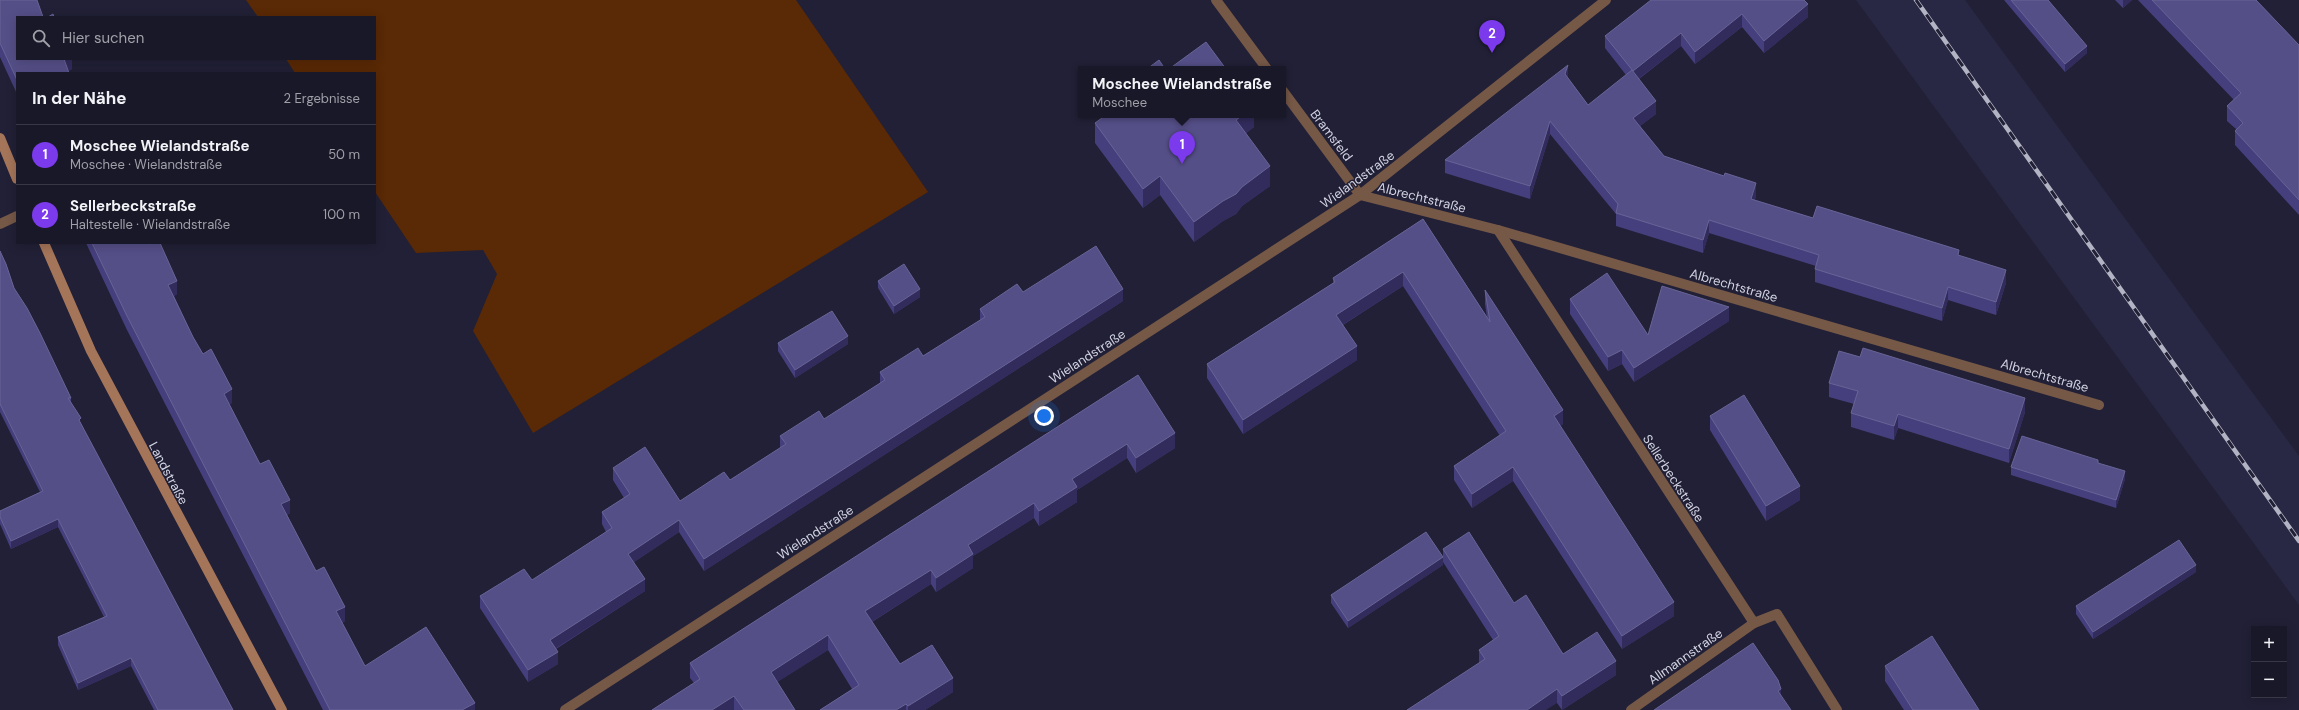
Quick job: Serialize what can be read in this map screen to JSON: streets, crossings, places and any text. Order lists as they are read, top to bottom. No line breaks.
{"streets":{"street":["Bramsfeld","Wielandstraße","Albrechtstraße","Landstraße","Sellerbeckstraße","Allmannstraße"]},"crossings":[["Bramsfeld","Wielandstraße"],["Bramsfeld","Albrechtstraße"],["Wielandstraße","Albrechtstraße"],["Albrechtstraße","Sellerbeckstraße"],["Sellerbeckstraße","Allmannstraße"]],"page":{"search":"Hier suchen","pins":["2","1"],"popup":["Moschee Wielandstraße","Moschee"],"heading":["In der Nähe","2 Ergebnisse"],"list":[{"mark":"1","name":"Moschee Wielandstraße","note":"Moschee · Wielandstraße","value":"50 m"},{"mark":"2","name":"Sellerbeckstraße","note":"Haltestelle · Wielandstraße","value":"100 m"}],"map_buttons":["+","−"]}}
